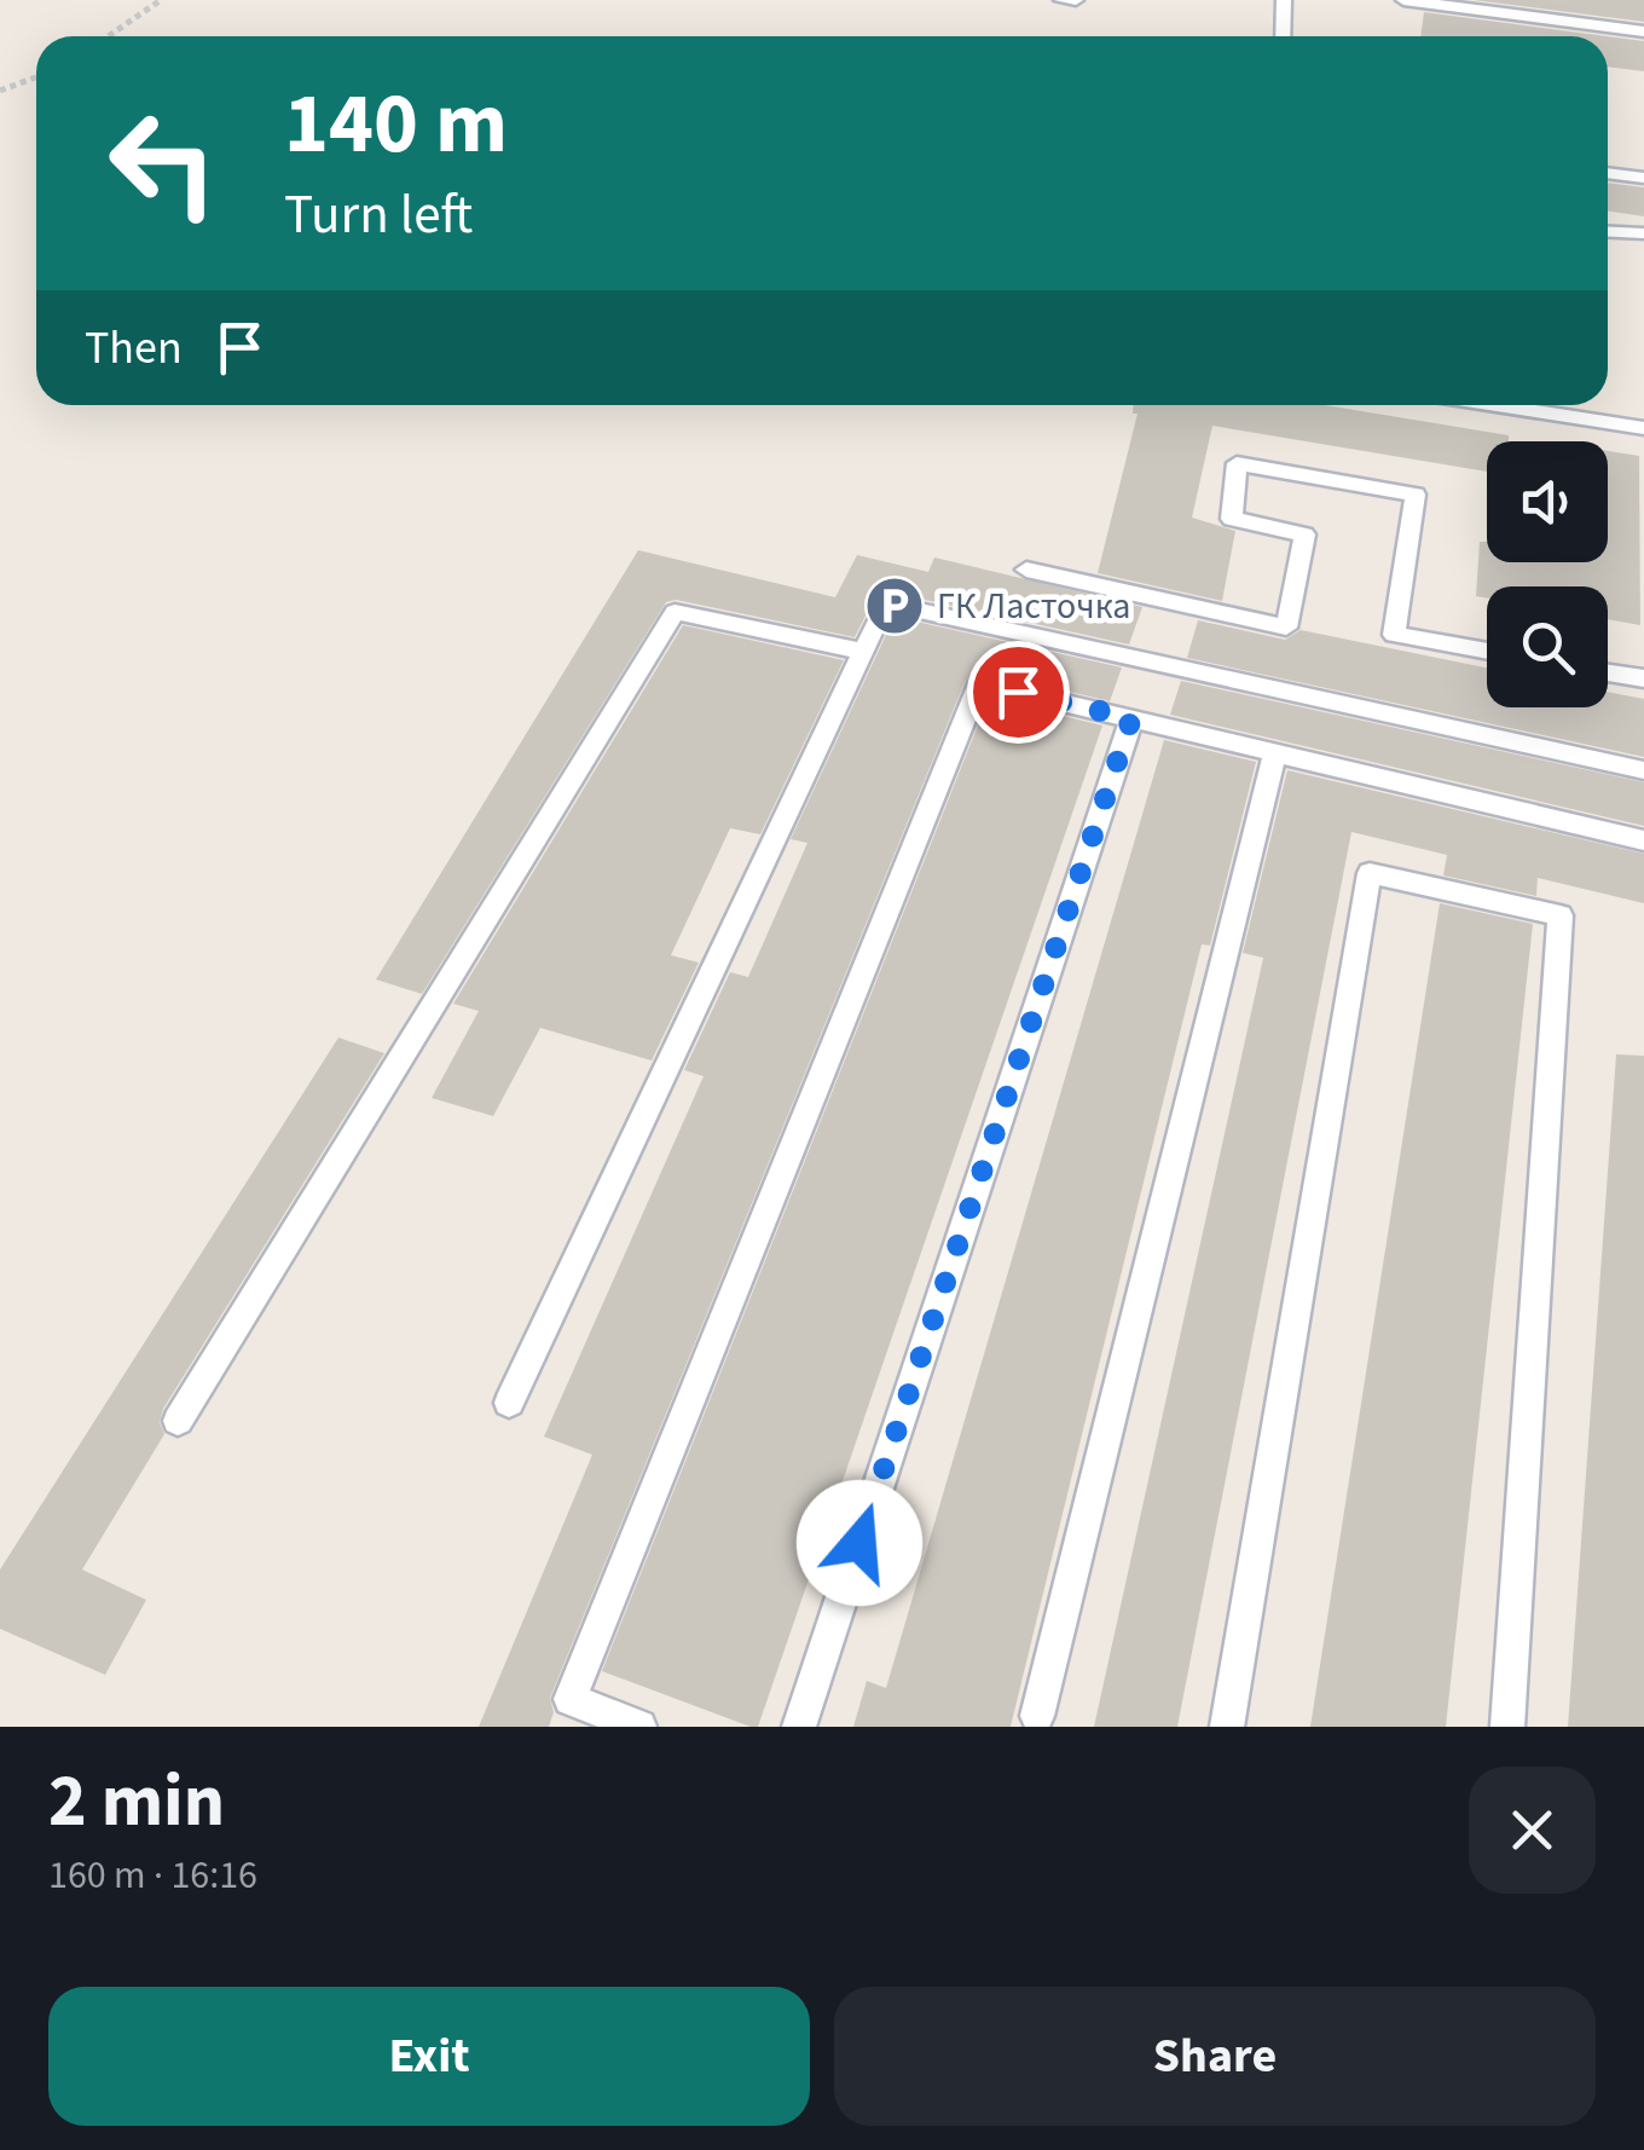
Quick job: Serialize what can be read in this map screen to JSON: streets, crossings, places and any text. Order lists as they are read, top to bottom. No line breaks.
{"places":{"parking":["ГК Ласточка"]},"page":{"turn":["140 m","Turn left"],"then":"Then","heading":["2 min","160 m · 16:16"],"buttons":["Exit","Share"]}}
